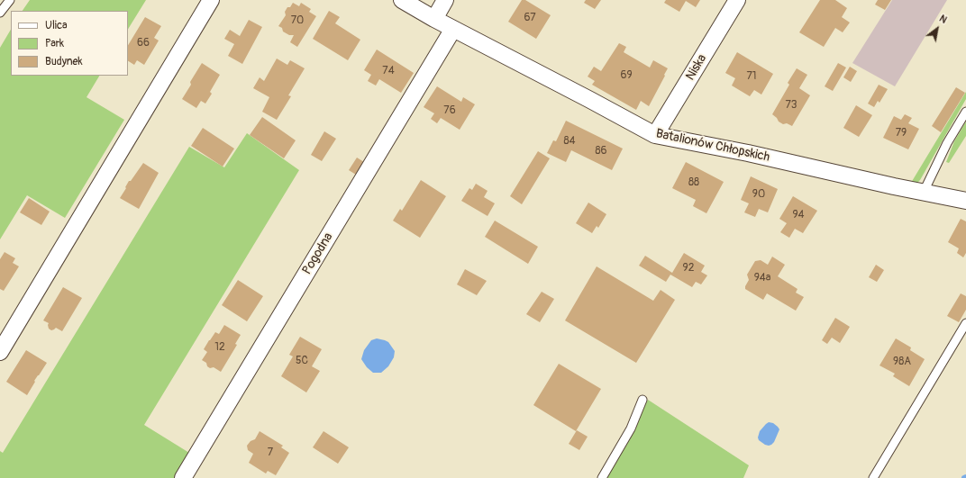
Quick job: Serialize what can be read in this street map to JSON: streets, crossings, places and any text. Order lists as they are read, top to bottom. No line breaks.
{"streets":{"street":["Niska","Batalionów Chłopskich","Pogodna"]},"crossings":[["Niska","Batalionów Chłopskich"],["Batalionów Chłopskich","Pogodna"]],"house_numbers":["67","70","66","74","69","71","73","76","79","84","86","88","90","94","92","94a","12","5C","98A","7"],"legend":["Ulica","Park","Budynek"],"north":"top right"}
